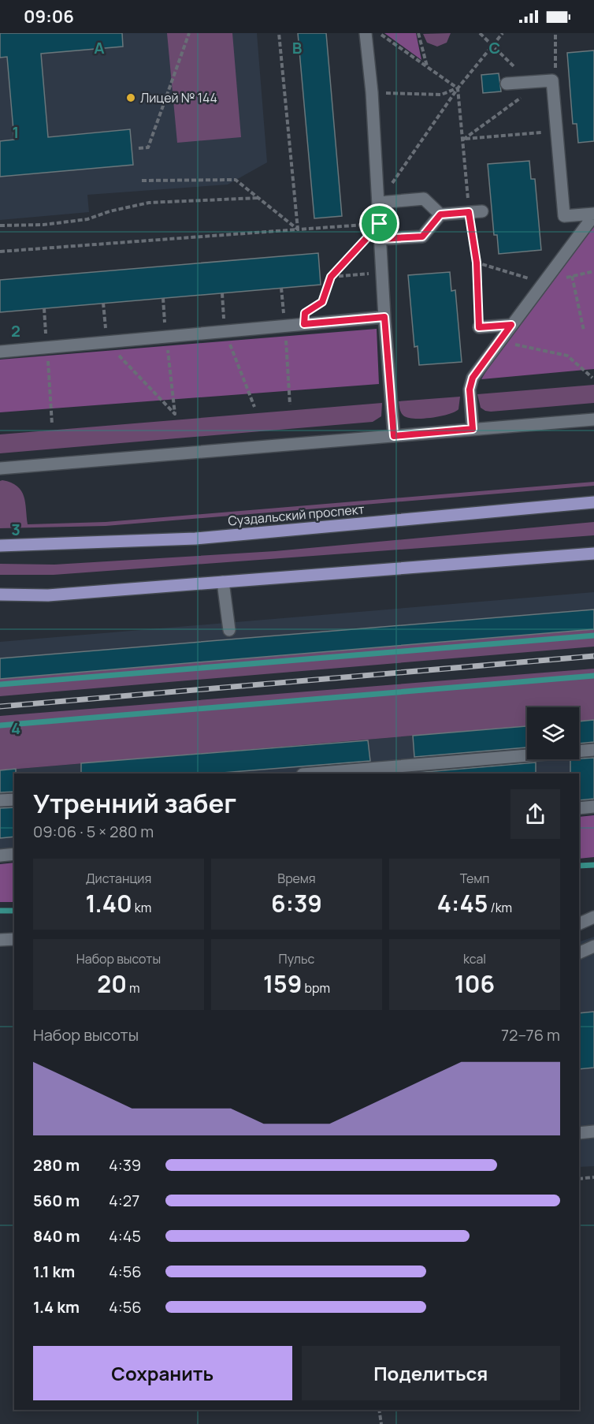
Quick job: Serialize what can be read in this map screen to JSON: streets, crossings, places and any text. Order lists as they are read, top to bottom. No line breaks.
{"streets":{"main road":["Суздальский проспект"]},"places":["Лицей № 144"],"page":{"status":"09:06","heading":["Утренний забег","09:06 · 5 × 280 m"],"stats":[["Дистанция","1.40 km"],["Время","6:39"],["Темп","4:45 /km"],["Набор высоты","20 m"],["Пульс","159 bpm"],["kcal","106"]],"chart":["Набор высоты","72–76 m"],"list":[{"name":"280 m","note":"4:39"},{"name":"560 m","note":"4:27"},{"name":"840 m","note":"4:45"},{"name":"1.1 km","note":"4:56"},{"name":"1.4 km","note":"4:56"}],"buttons":["Сохранить","Поделиться"]},"grid":{"columns":["A","B","C"],"rows":["1","2","3","4"]}}
